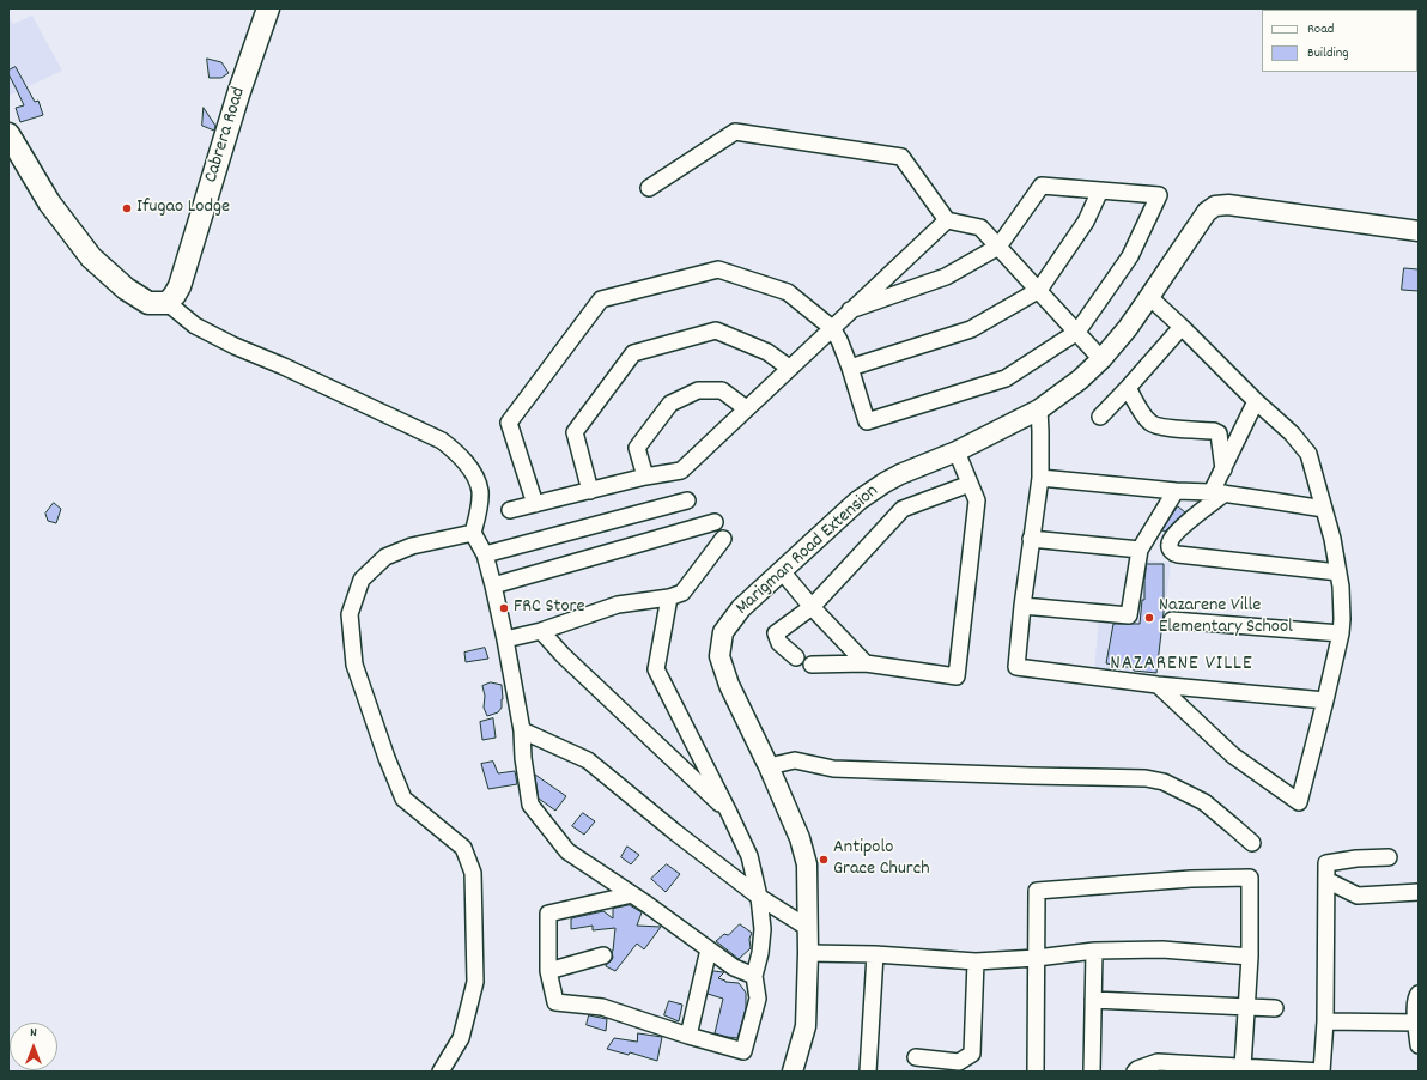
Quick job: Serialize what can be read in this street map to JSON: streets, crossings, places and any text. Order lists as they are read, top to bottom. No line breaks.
{"streets":{"main road":["Cabrera Road"],"street":["Marigman Road Extension"]},"districts":["NAZARENE VILLE"],"places":["Ifugao Lodge","FRC Store","Nazarene Ville Elementary School","Antipolo Grace Church"],"legend":["Road","Building"],"north":"top"}
